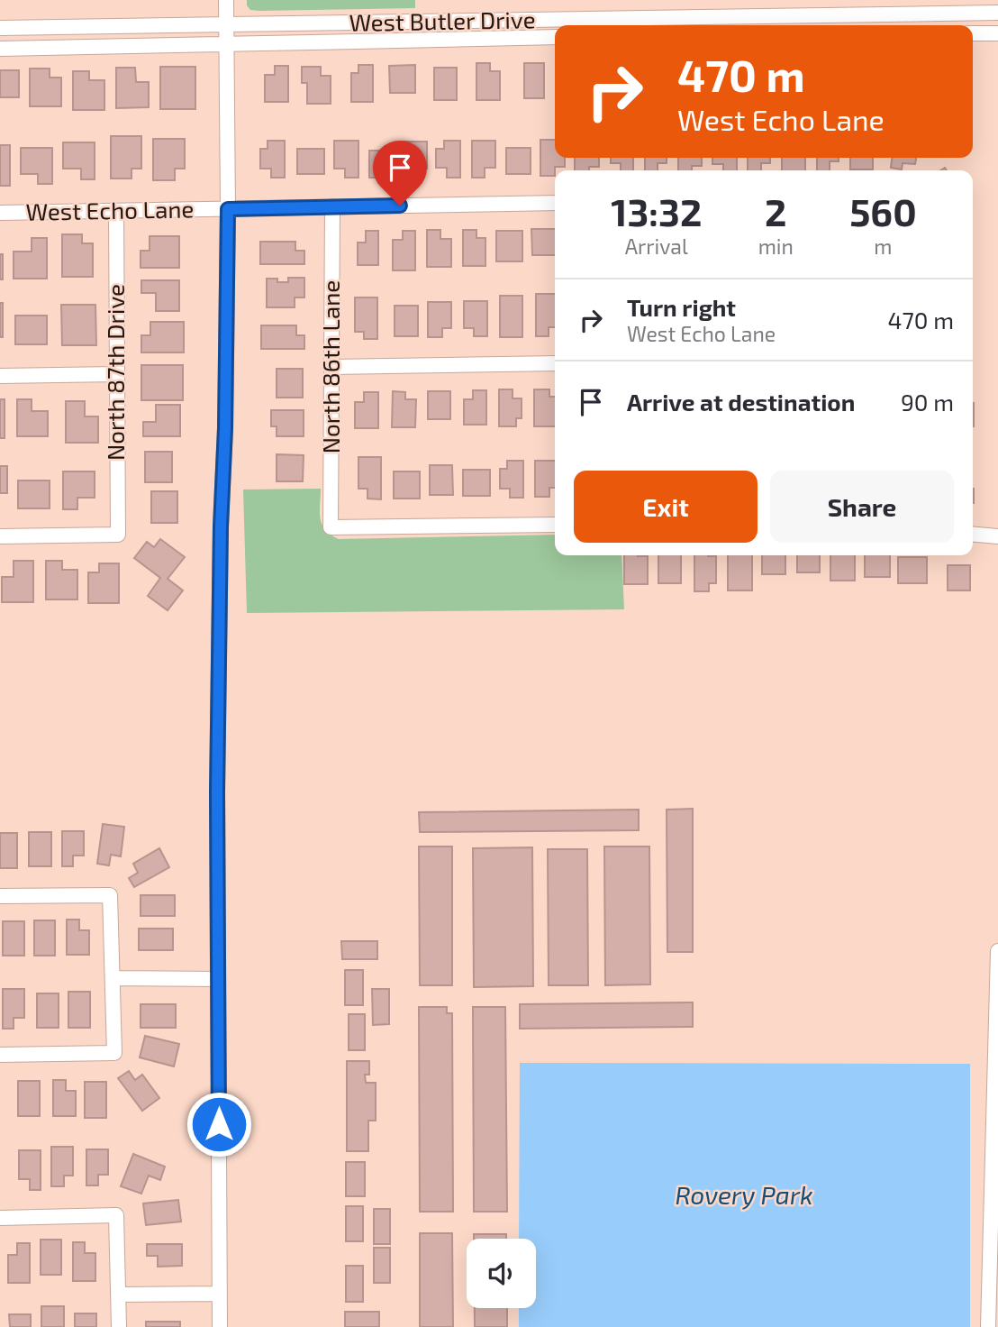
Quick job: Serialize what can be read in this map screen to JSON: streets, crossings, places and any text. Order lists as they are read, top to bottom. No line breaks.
{"streets":{"street":["West Butler Drive","West Echo Lane","North 86th Lane","North 87th Drive"]},"crossings":[["West Echo Lane","North 86th Lane"],["West Echo Lane","North 87th Drive"]],"water":["Rovery Park"],"page":{"turn":["470 m","West Echo Lane"],"eta":["13:32","Arrival","2","min","560","m"],"list":[{"name":"Turn right","note":"West Echo Lane","value":"470 m"},{"name":"Arrive at destination","value":"90 m"}],"buttons":["Exit","Share"]}}
